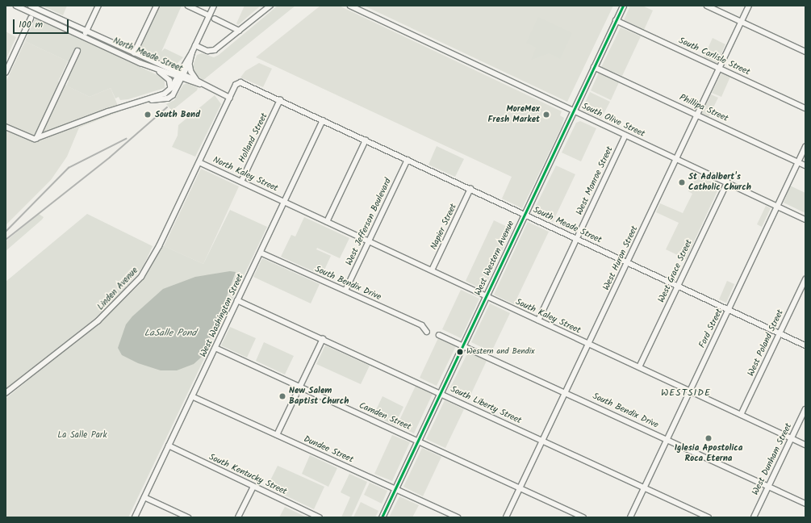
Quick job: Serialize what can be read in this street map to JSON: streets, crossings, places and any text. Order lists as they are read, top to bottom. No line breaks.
{"streets":{"main road":["West Western Avenue"],"street":["North Meade Street","South Carlisle Street","Phillipa Street","South Olive Street","Holland Street","North Kaley Street","West Monroe Street","West Jefferson Boulevard","South Meade Street","Napier Street","West Huron Street","West Grace Street","South Bendix Drive","Linden Avenue","West Washington Street","South Kaley Street","Ford Street","West Poland Street","South Liberty Street","Camden Street","Dundee Street","West Dunham Street","South Kentucky Street"]},"crossings":[["North Meade Street","Linden Avenue"],["South Carlisle Street","West Western Avenue"],["South Carlisle Street","West Huron Street"],["Phillipa Street","West Western Avenue"],["Phillipa Street","West Huron Street"],["Phillipa Street","Ford Street"],["South Olive Street","West Monroe Street"],["South Olive Street","West Western Avenue"],["South Olive Street","West Huron Street"],["South Olive Street","West Grace Street"],["South Olive Street","Ford Street"],["Holland Street","North Kaley Street"],["Holland Street","Linden Avenue"],["North Kaley Street","Linden Avenue"],["North Kaley Street","West Washington Street"],["North Kaley Street","South Kaley Street"],["West Monroe Street","South Meade Street"],["West Monroe Street","South Kaley Street"],["West Jefferson Boulevard","South Meade Street"],["West Jefferson Boulevard","South Bendix Drive"],["West Jefferson Boulevard","South Kaley Street"],["South Meade Street","Napier Street"],["South Meade Street","West Western Avenue"],["South Meade Street","West Huron Street"],["South Meade Street","West Grace Street"],["South Meade Street","West Washington Street"],["South Meade Street","Ford Street"],["South Meade Street","West Poland Street"],["Napier Street","South Kaley Street"],["West Western Avenue","South Bendix Drive"],["West Western Avenue","South Kaley Street"],["West Western Avenue","South Liberty Street"],["West Western Avenue","Camden Street"],["West Western Avenue","Dundee Street"],["West Huron Street","South Bendix Drive"],["West Huron Street","South Kaley Street"],["West Huron Street","South Liberty Street"],["West Huron Street","Camden Street"],["West Grace Street","South Kaley Street"],["South Bendix Drive","West Washington Street"],["South Bendix Drive","Ford Street"],["South Bendix Drive","West Dunham Street"],["West Washington Street","South Kaley Street"],["West Washington Street","South Liberty Street"],["West Washington Street","Camden Street"],["West Washington Street","Dundee Street"],["West Washington Street","South Kentucky Street"],["South Kaley Street","Ford Street"],["South Kaley Street","West Poland Street"],["South Kaley Street","West Dunham Street"],["Ford Street","South Liberty Street"]],"districts":["WESTSIDE"],"water":["LaSalle Pond"],"parks":["La Salle Park"],"places":["South Bend","MoreMex Fresh Market","St Adalbert's Catholic Church","Western and Bendix","New Salem Baptist Church","Iglesia Apostolica Roca Eterna"],"scale_bar":"100 m"}
